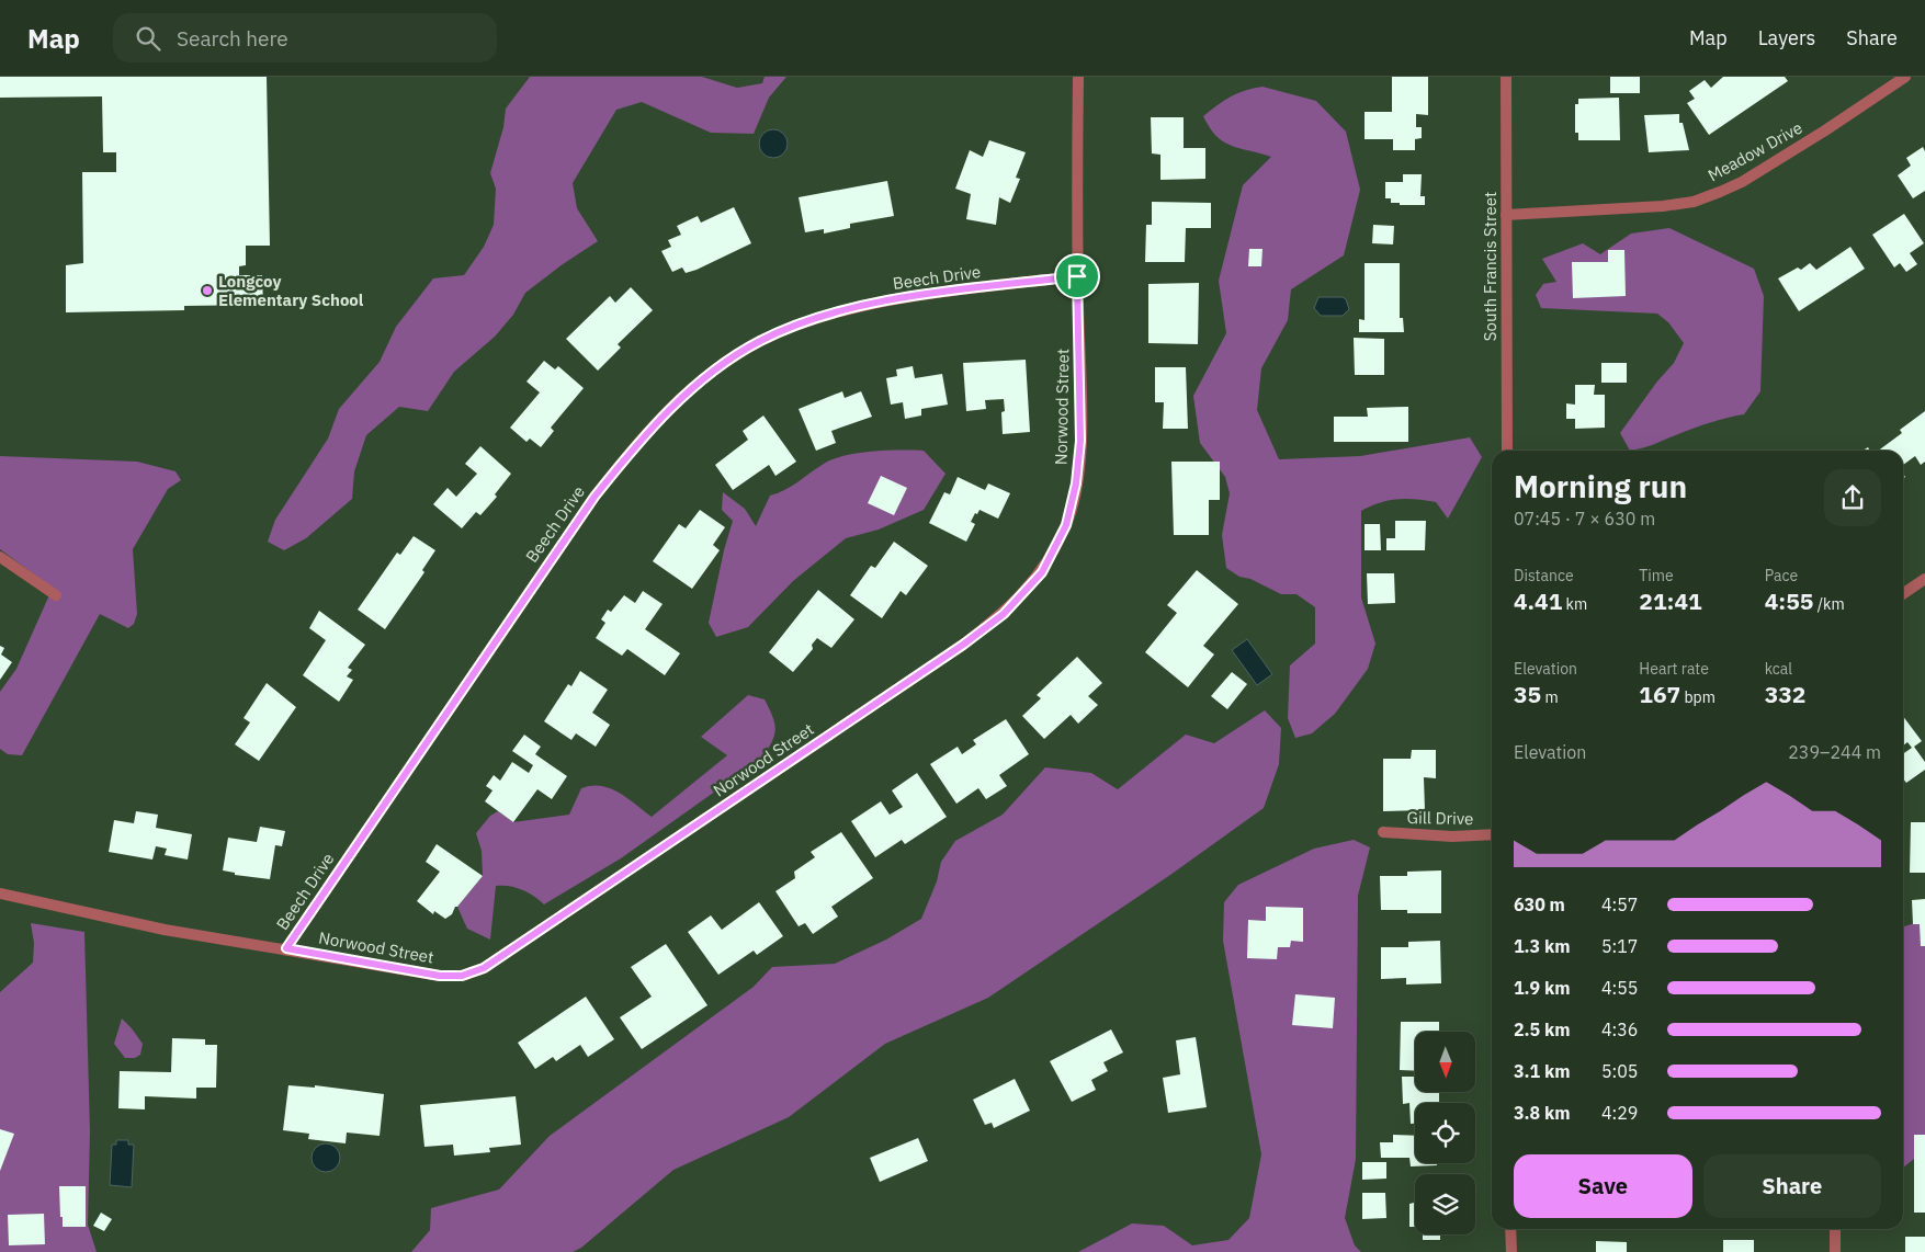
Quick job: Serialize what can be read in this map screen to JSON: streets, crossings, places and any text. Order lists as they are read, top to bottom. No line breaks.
{"streets":{"street":["Meadow Drive","South Francis Street","Beech Drive","Norwood Street","Gill Drive"]},"crossings":[["Meadow Drive","South Francis Street"],["Beech Drive","Norwood Street"]],"places":["Longcoy Elementary School"],"north":"bottom","page":{"header":"Map","search":"Search here","nav":["Map","Layers","Share"],"heading":["Morning run","07:45 · 7 × 630 m"],"stats":[["Distance","4.41 km"],["Time","21:41"],["Pace","4:55 /km"],["Elevation","35 m"],["Heart rate","167 bpm"],["kcal","332"]],"chart":["Elevation","239–244 m"],"list":[{"name":"630 m","note":"4:57"},{"name":"1.3 km","note":"5:17"},{"name":"1.9 km","note":"4:55"},{"name":"2.5 km","note":"4:36"},{"name":"3.1 km","note":"5:05"},{"name":"3.8 km","note":"4:29"}],"buttons":["Save","Share"]}}
